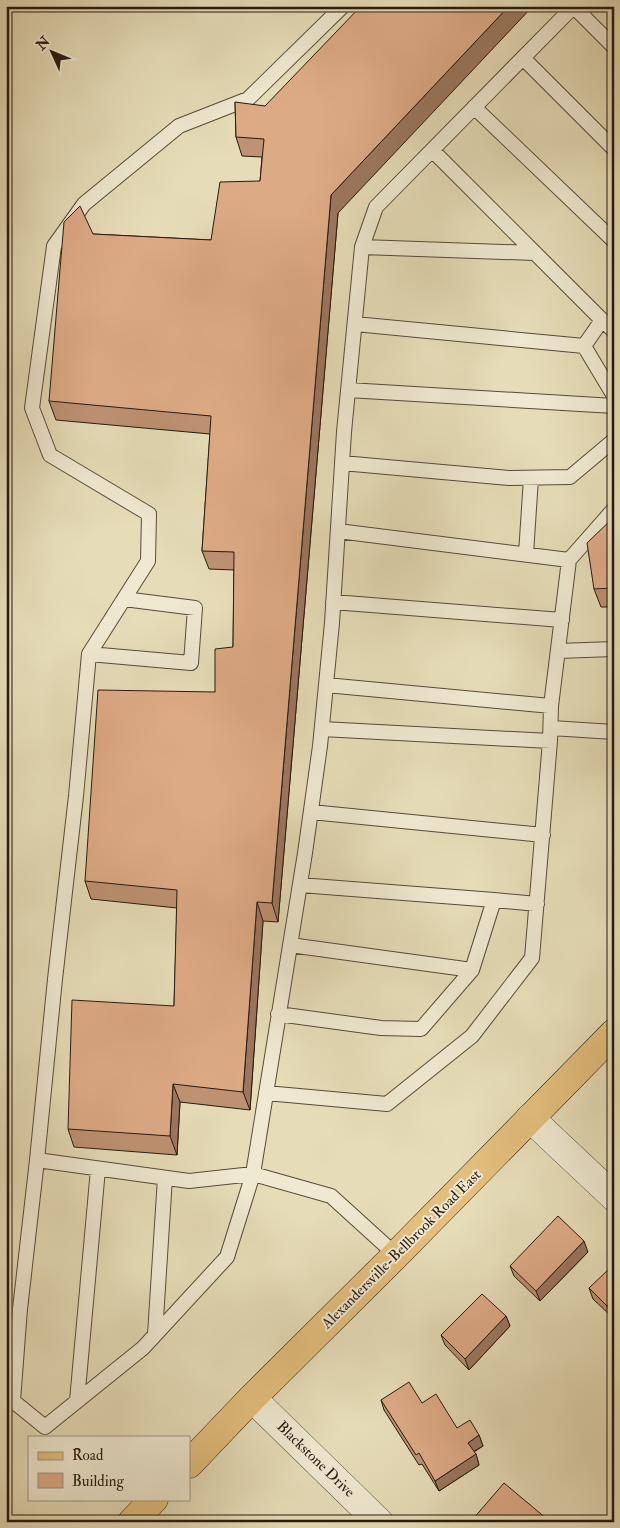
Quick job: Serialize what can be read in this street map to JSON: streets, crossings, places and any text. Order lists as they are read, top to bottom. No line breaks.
{"streets":{"main road":["Alexandersville-Bellbrook Road East"],"street":["Blackstone Drive"]},"crossings":[["Alexandersville-Bellbrook Road East","Blackstone Drive"]],"legend":["Road","Building"],"north":"top left"}
